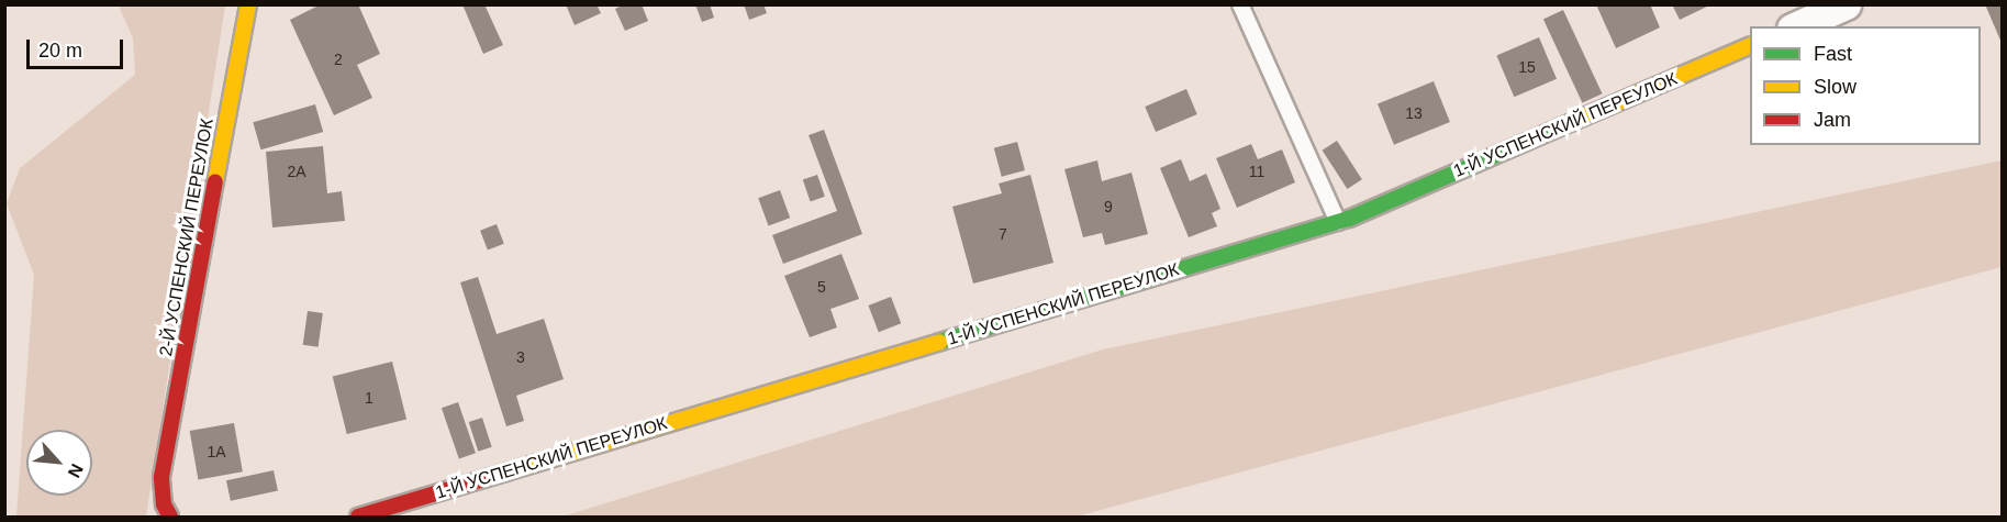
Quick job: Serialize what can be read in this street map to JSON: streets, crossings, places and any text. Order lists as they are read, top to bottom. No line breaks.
{"streets":{"street":["1-Й УСПЕНСКИЙ ПЕРЕУЛОК","2-Й УСПЕНСКИЙ ПЕРЕУЛОК"]},"house_numbers":["2","15","13","2А","11","9","7","5","3","1","1А"],"legend":["Fast","Slow","Jam"],"scale_bar":"20 m","north":"bottom right"}
